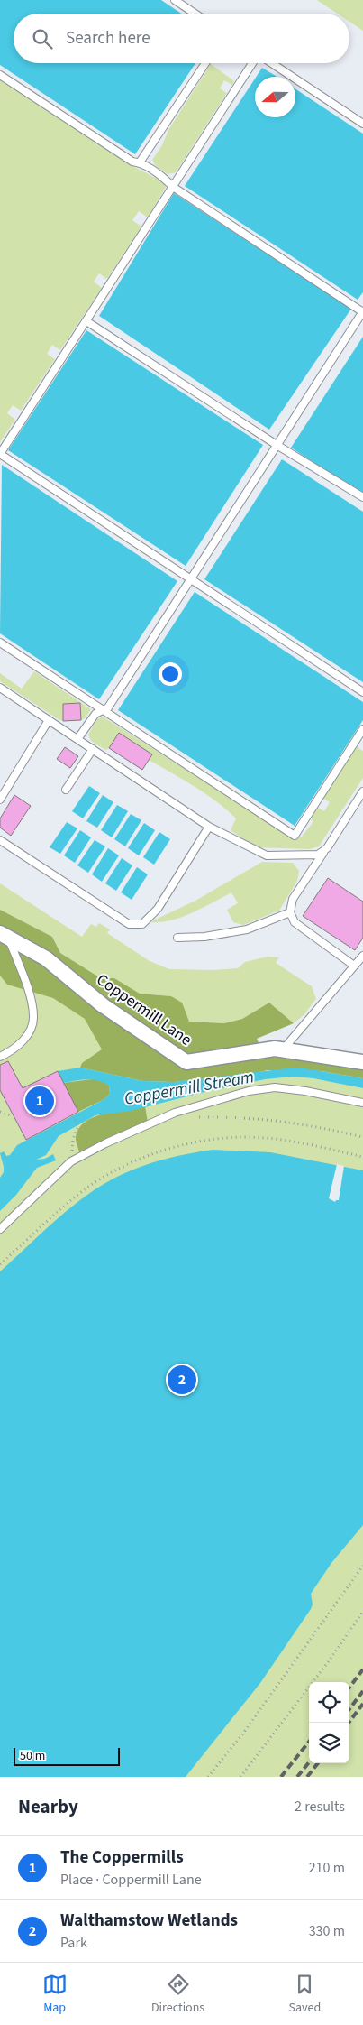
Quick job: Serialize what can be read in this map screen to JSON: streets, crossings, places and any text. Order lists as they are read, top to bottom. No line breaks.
{"streets":{"street":["Coppermill Lane"]},"water":["Coppermill Stream"],"scale_bar":"50 m","north":"left","page":{"search":"Search here","pins":["1","2"],"scale":"50 m","heading":["Nearby","2 results"],"list":[{"mark":"1","name":"The Coppermills","note":"Place · Coppermill Lane","value":"210 m"},{"mark":"2","name":"Walthamstow Wetlands","note":"Park","value":"330 m"}],"nav":["Map","Directions","Saved"]}}
